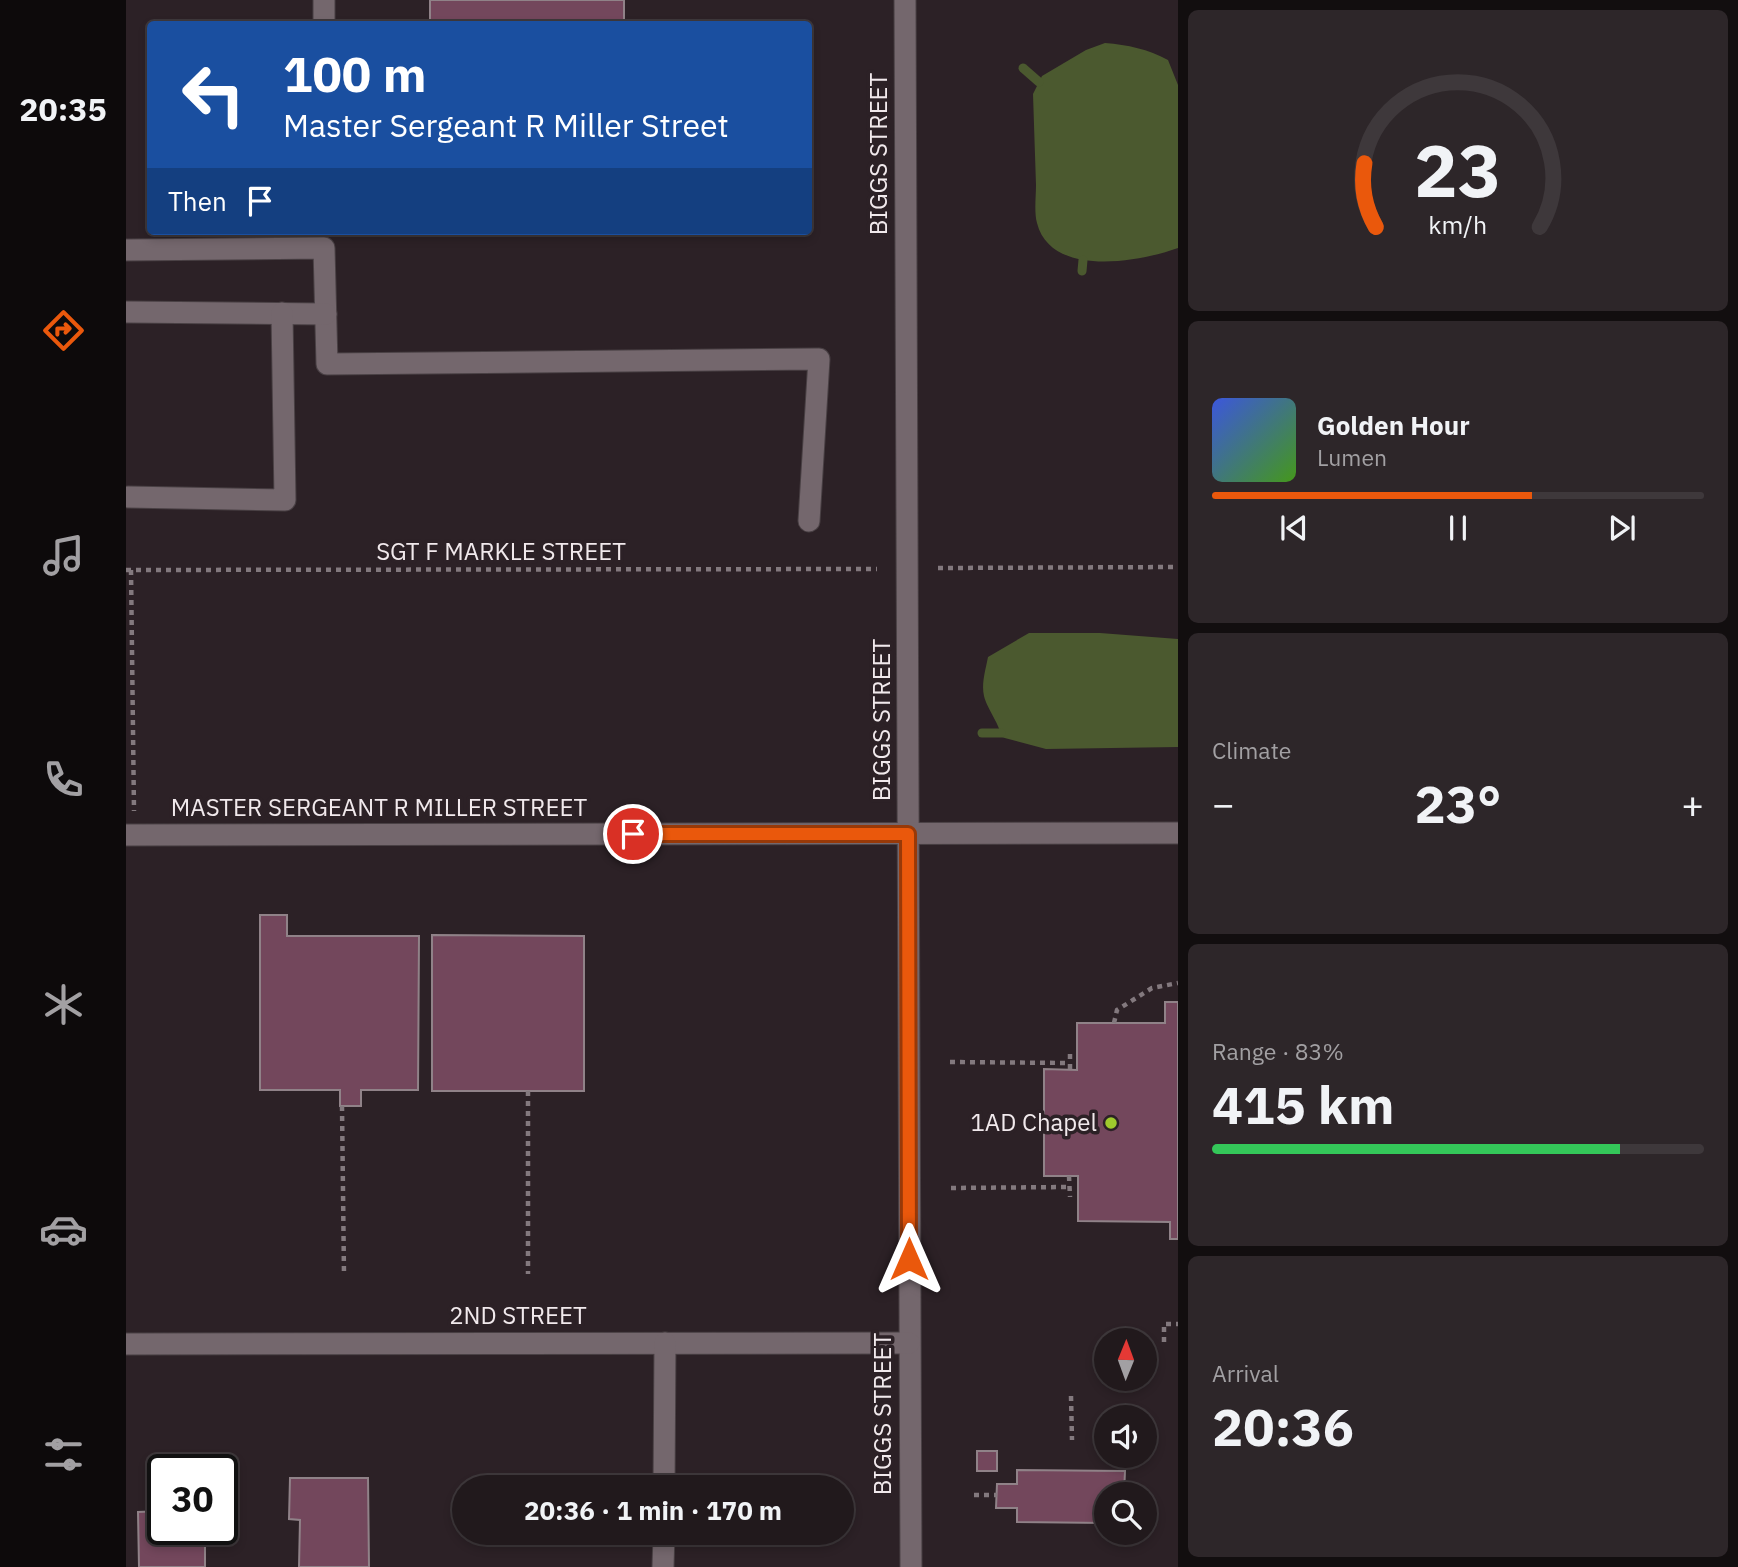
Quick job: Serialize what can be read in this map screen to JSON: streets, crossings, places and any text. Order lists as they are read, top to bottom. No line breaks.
{"streets":{"street":["BIGGS STREET","MASTER SERGEANT R MILLER STREET","2ND STREET"],"path":["SGT F MARKLE STREET"]},"crossings":[["BIGGS STREET","MASTER SERGEANT R MILLER STREET"],["BIGGS STREET","2ND STREET"]],"places":["1AD Chapel"],"north":"top","page":{"tabs":"20:35","turn":["100 m","Master Sergeant R Miller Street"],"then":"Then","song":["Golden Hour","Lumen"],"tile":["Climate",["Range · 83%","415 km"],["Arrival","20:36"]],"heat":["−","23°","+"],"limit":"30","trip":"20:36 · 1 min · 170 m","gauge":["23","km/h"]}}
